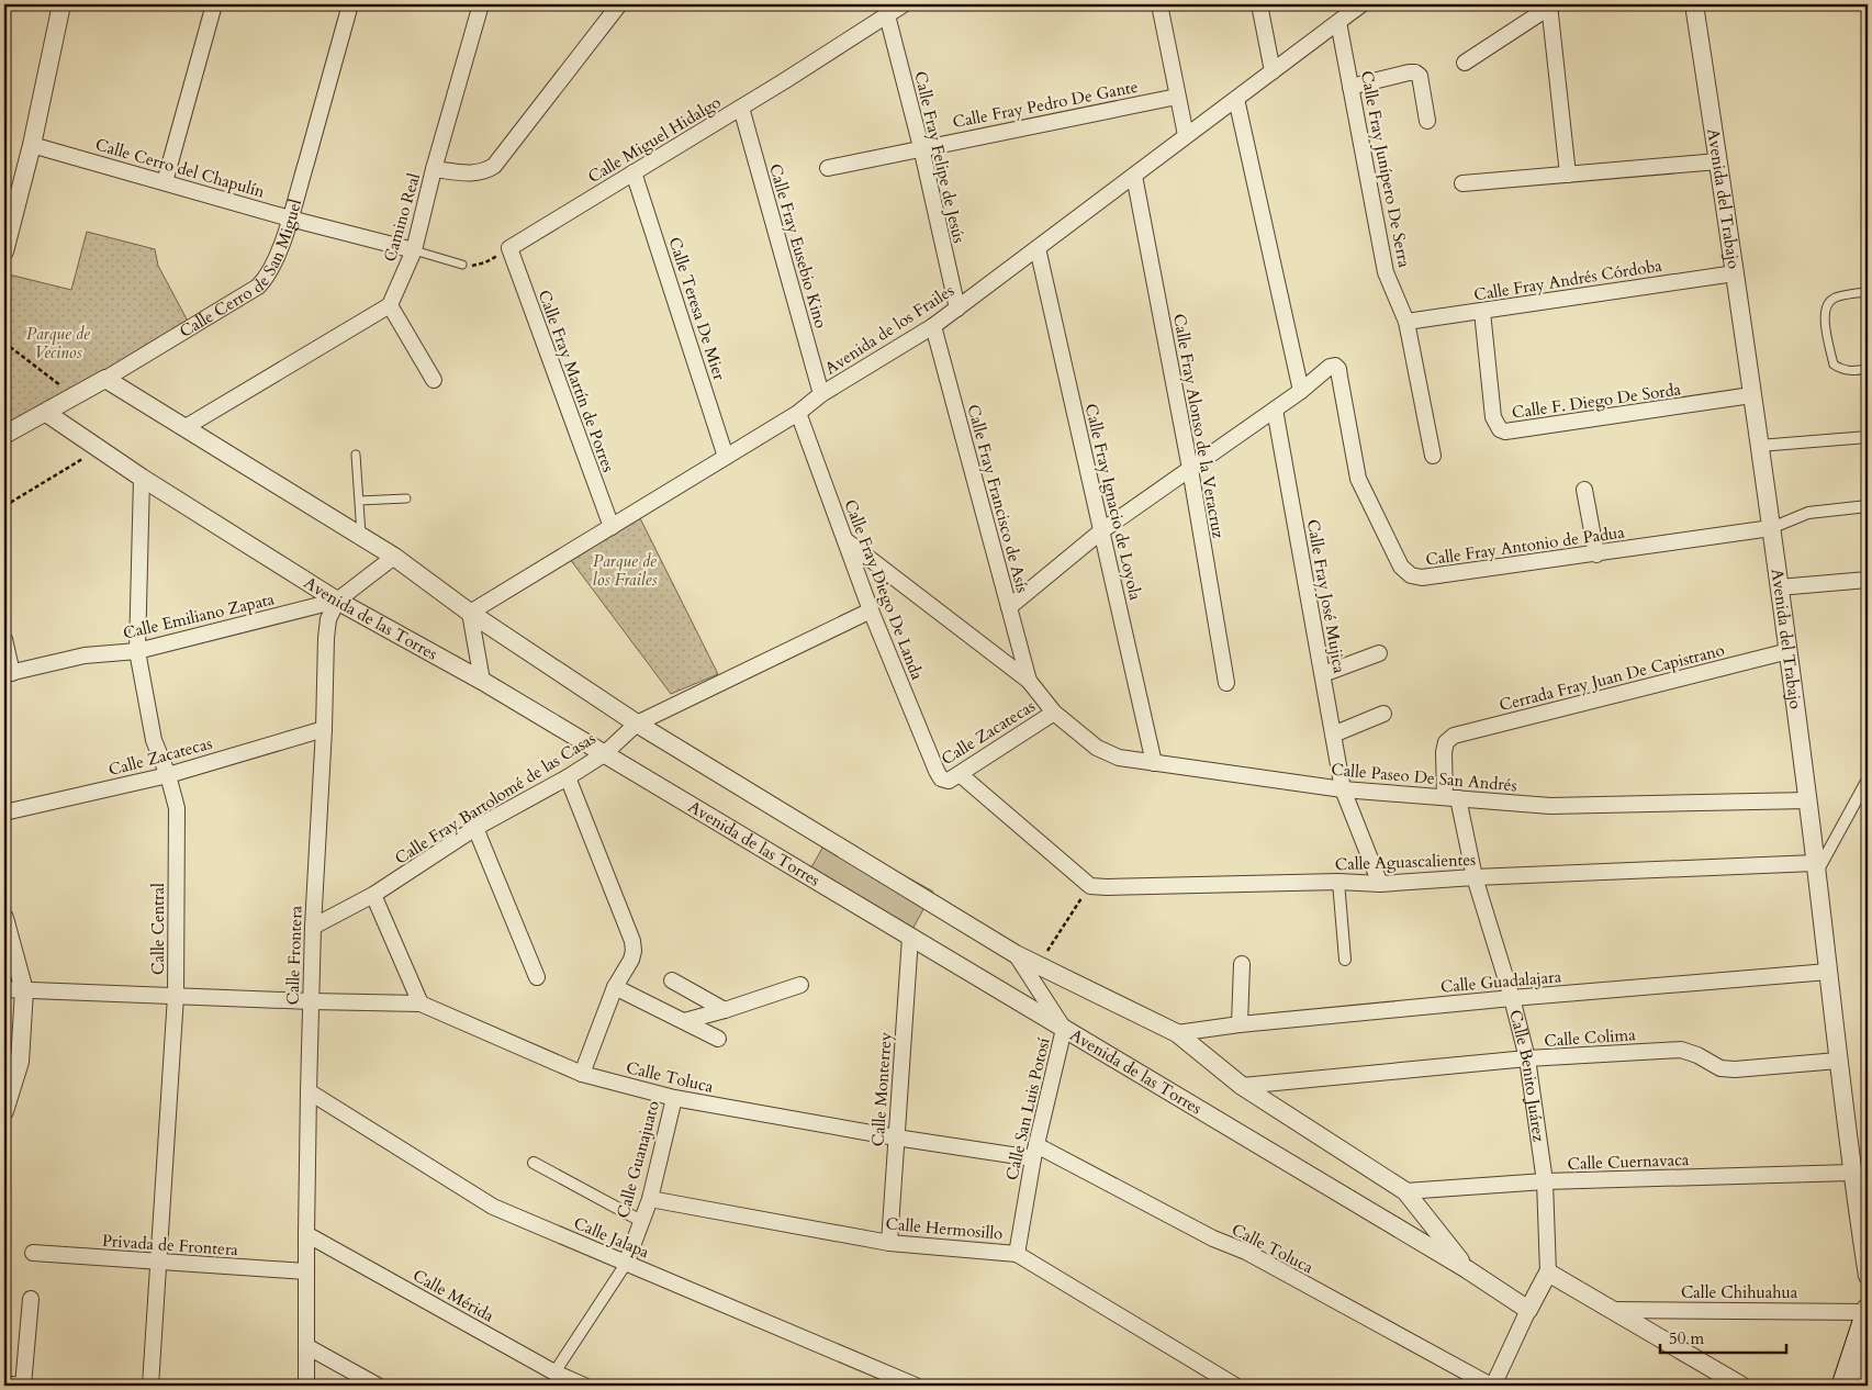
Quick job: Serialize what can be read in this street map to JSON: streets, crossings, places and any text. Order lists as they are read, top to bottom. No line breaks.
{"streets":{"street":["Calle Fray Pedro De Gante","Calle Miguel Hidalgo","Calle Fray Felipe de Jesús","Calle Cerro del Chapulín","Calle Fray Junípero De Serra","Avenida del Trabajo","Camino Real","Calle Fray Eusebio Kino","Calle Cerro de San Miguel","Calle Fray Andrés Córdoba","Calle Teresa De Mier","Avenida de los Frailes","Calle Fray Martín de Porres","Calle F. Diego De Sorda","Calle Fray Alonso de la Veracruz","Calle Fray Francisco de Asís","Calle Fray Ignacio de Loyola","Calle Fray Antonio de Padua","Calle Fray Diego De Landa","Calle Fray José Mujica","Calle Emiliano Zapata","Avenida de las Torres","Cerrada Fray Juan De Capistrano","Calle Zacatecas","Calle Paseo De San Andrés","Calle Fray Bartolomé de las Casas","Calle Aguascalientes","Calle Central","Calle Frontera","Calle Guadalajara","Calle Colima","Calle Toluca","Calle Benito Juárez","Calle Monterrey","Calle San Luis Potosí","Calle Guanajuato","Calle Cuernavaca","Calle Hermosillo","Calle Jalapa","Privada de Frontera","Calle Chihuahua","Calle Mérida"]},"crossings":[["Calle Fray Pedro De Gante","Calle Fray Felipe de Jesús"],["Calle Miguel Hidalgo","Calle Fray Felipe de Jesús"],["Calle Miguel Hidalgo","Calle Fray Eusebio Kino"],["Calle Miguel Hidalgo","Calle Teresa De Mier"],["Calle Miguel Hidalgo","Calle Fray Martín de Porres"],["Calle Fray Felipe de Jesús","Avenida de los Frailes"],["Calle Cerro del Chapulín","Camino Real"],["Calle Cerro del Chapulín","Calle Cerro de San Miguel"],["Calle Fray Junípero De Serra","Calle Fray Andrés Córdoba"],["Calle Fray Junípero De Serra","Avenida de los Frailes"],["Avenida del Trabajo","Calle Fray Andrés Córdoba"],["Avenida del Trabajo","Calle F. Diego De Sorda"],["Avenida del Trabajo","Calle Fray Antonio de Padua"],["Avenida del Trabajo","Cerrada Fray Juan De Capistrano"],["Avenida del Trabajo","Calle Paseo De San Andrés"],["Avenida del Trabajo","Calle Aguascalientes"],["Avenida del Trabajo","Calle Guadalajara"],["Avenida del Trabajo","Calle Colima"],["Avenida del Trabajo","Calle Cuernavaca"],["Calle Fray Eusebio Kino","Avenida de los Frailes"],["Calle Cerro de San Miguel","Avenida de las Torres"],["Calle Fray Andrés Córdoba","Calle F. Diego De Sorda"],["Calle Teresa De Mier","Avenida de los Frailes"],["Avenida de los Frailes","Calle Fray Martín de Porres"],["Avenida de los Frailes","Calle Fray Alonso de la Veracruz"],["Avenida de los Frailes","Calle Fray Francisco de Asís"],["Avenida de los Frailes","Calle Fray Ignacio de Loyola"],["Avenida de los Frailes","Calle Fray Diego De Landa"],["Avenida de los Frailes","Avenida de las Torres"],["Calle Fray Francisco de Asís","Calle Paseo De San Andrés"],["Calle Fray Ignacio de Loyola","Calle Paseo De San Andrés"],["Calle Fray Diego De Landa","Calle Zacatecas"],["Calle Fray Diego De Landa","Calle Fray Bartolomé de las Casas"],["Calle Fray José Mujica","Calle Paseo De San Andrés"],["Calle Fray José Mujica","Calle Aguascalientes"],["Calle Emiliano Zapata","Avenida de las Torres"],["Calle Emiliano Zapata","Calle Central"],["Calle Emiliano Zapata","Calle Frontera"],["Avenida de las Torres","Calle Fray Bartolomé de las Casas"],["Avenida de las Torres","Calle Central"],["Avenida de las Torres","Calle Frontera"],["Avenida de las Torres","Calle Guadalajara"],["Avenida de las Torres","Calle Colima"],["Avenida de las Torres","Calle Benito Juárez"],["Avenida de las Torres","Calle Monterrey"],["Avenida de las Torres","Calle San Luis Potosí"],["Avenida de las Torres","Calle Cuernavaca"],["Cerrada Fray Juan De Capistrano","Calle Benito Juárez"],["Calle Zacatecas","Calle Paseo De San Andrés"],["Calle Zacatecas","Calle Central"],["Calle Zacatecas","Calle Frontera"],["Calle Paseo De San Andrés","Calle Benito Juárez"],["Calle Fray Bartolomé de las Casas","Calle Frontera"],["Calle Aguascalientes","Calle Benito Juárez"],["Calle Central","Calle Toluca"],["Calle Central","Privada de Frontera"],["Calle Frontera","Calle Toluca"],["Calle Frontera","Calle Jalapa"],["Calle Frontera","Privada de Frontera"],["Calle Frontera","Calle Mérida"],["Calle Guadalajara","Calle Benito Juárez"],["Calle Colima","Calle Benito Juárez"],["Calle Toluca","Calle Benito Juárez"],["Calle Toluca","Calle Monterrey"],["Calle Toluca","Calle San Luis Potosí"],["Calle Toluca","Calle Guanajuato"],["Calle Benito Juárez","Calle Cuernavaca"],["Calle Monterrey","Calle Hermosillo"],["Calle San Luis Potosí","Calle Hermosillo"],["Calle Guanajuato","Calle Hermosillo"],["Calle Guanajuato","Calle Jalapa"],["Calle Guanajuato","Calle Mérida"]],"parks":["Parque de Vecinos","Parque de los Frailes"],"scale_bar":"50 m"}
